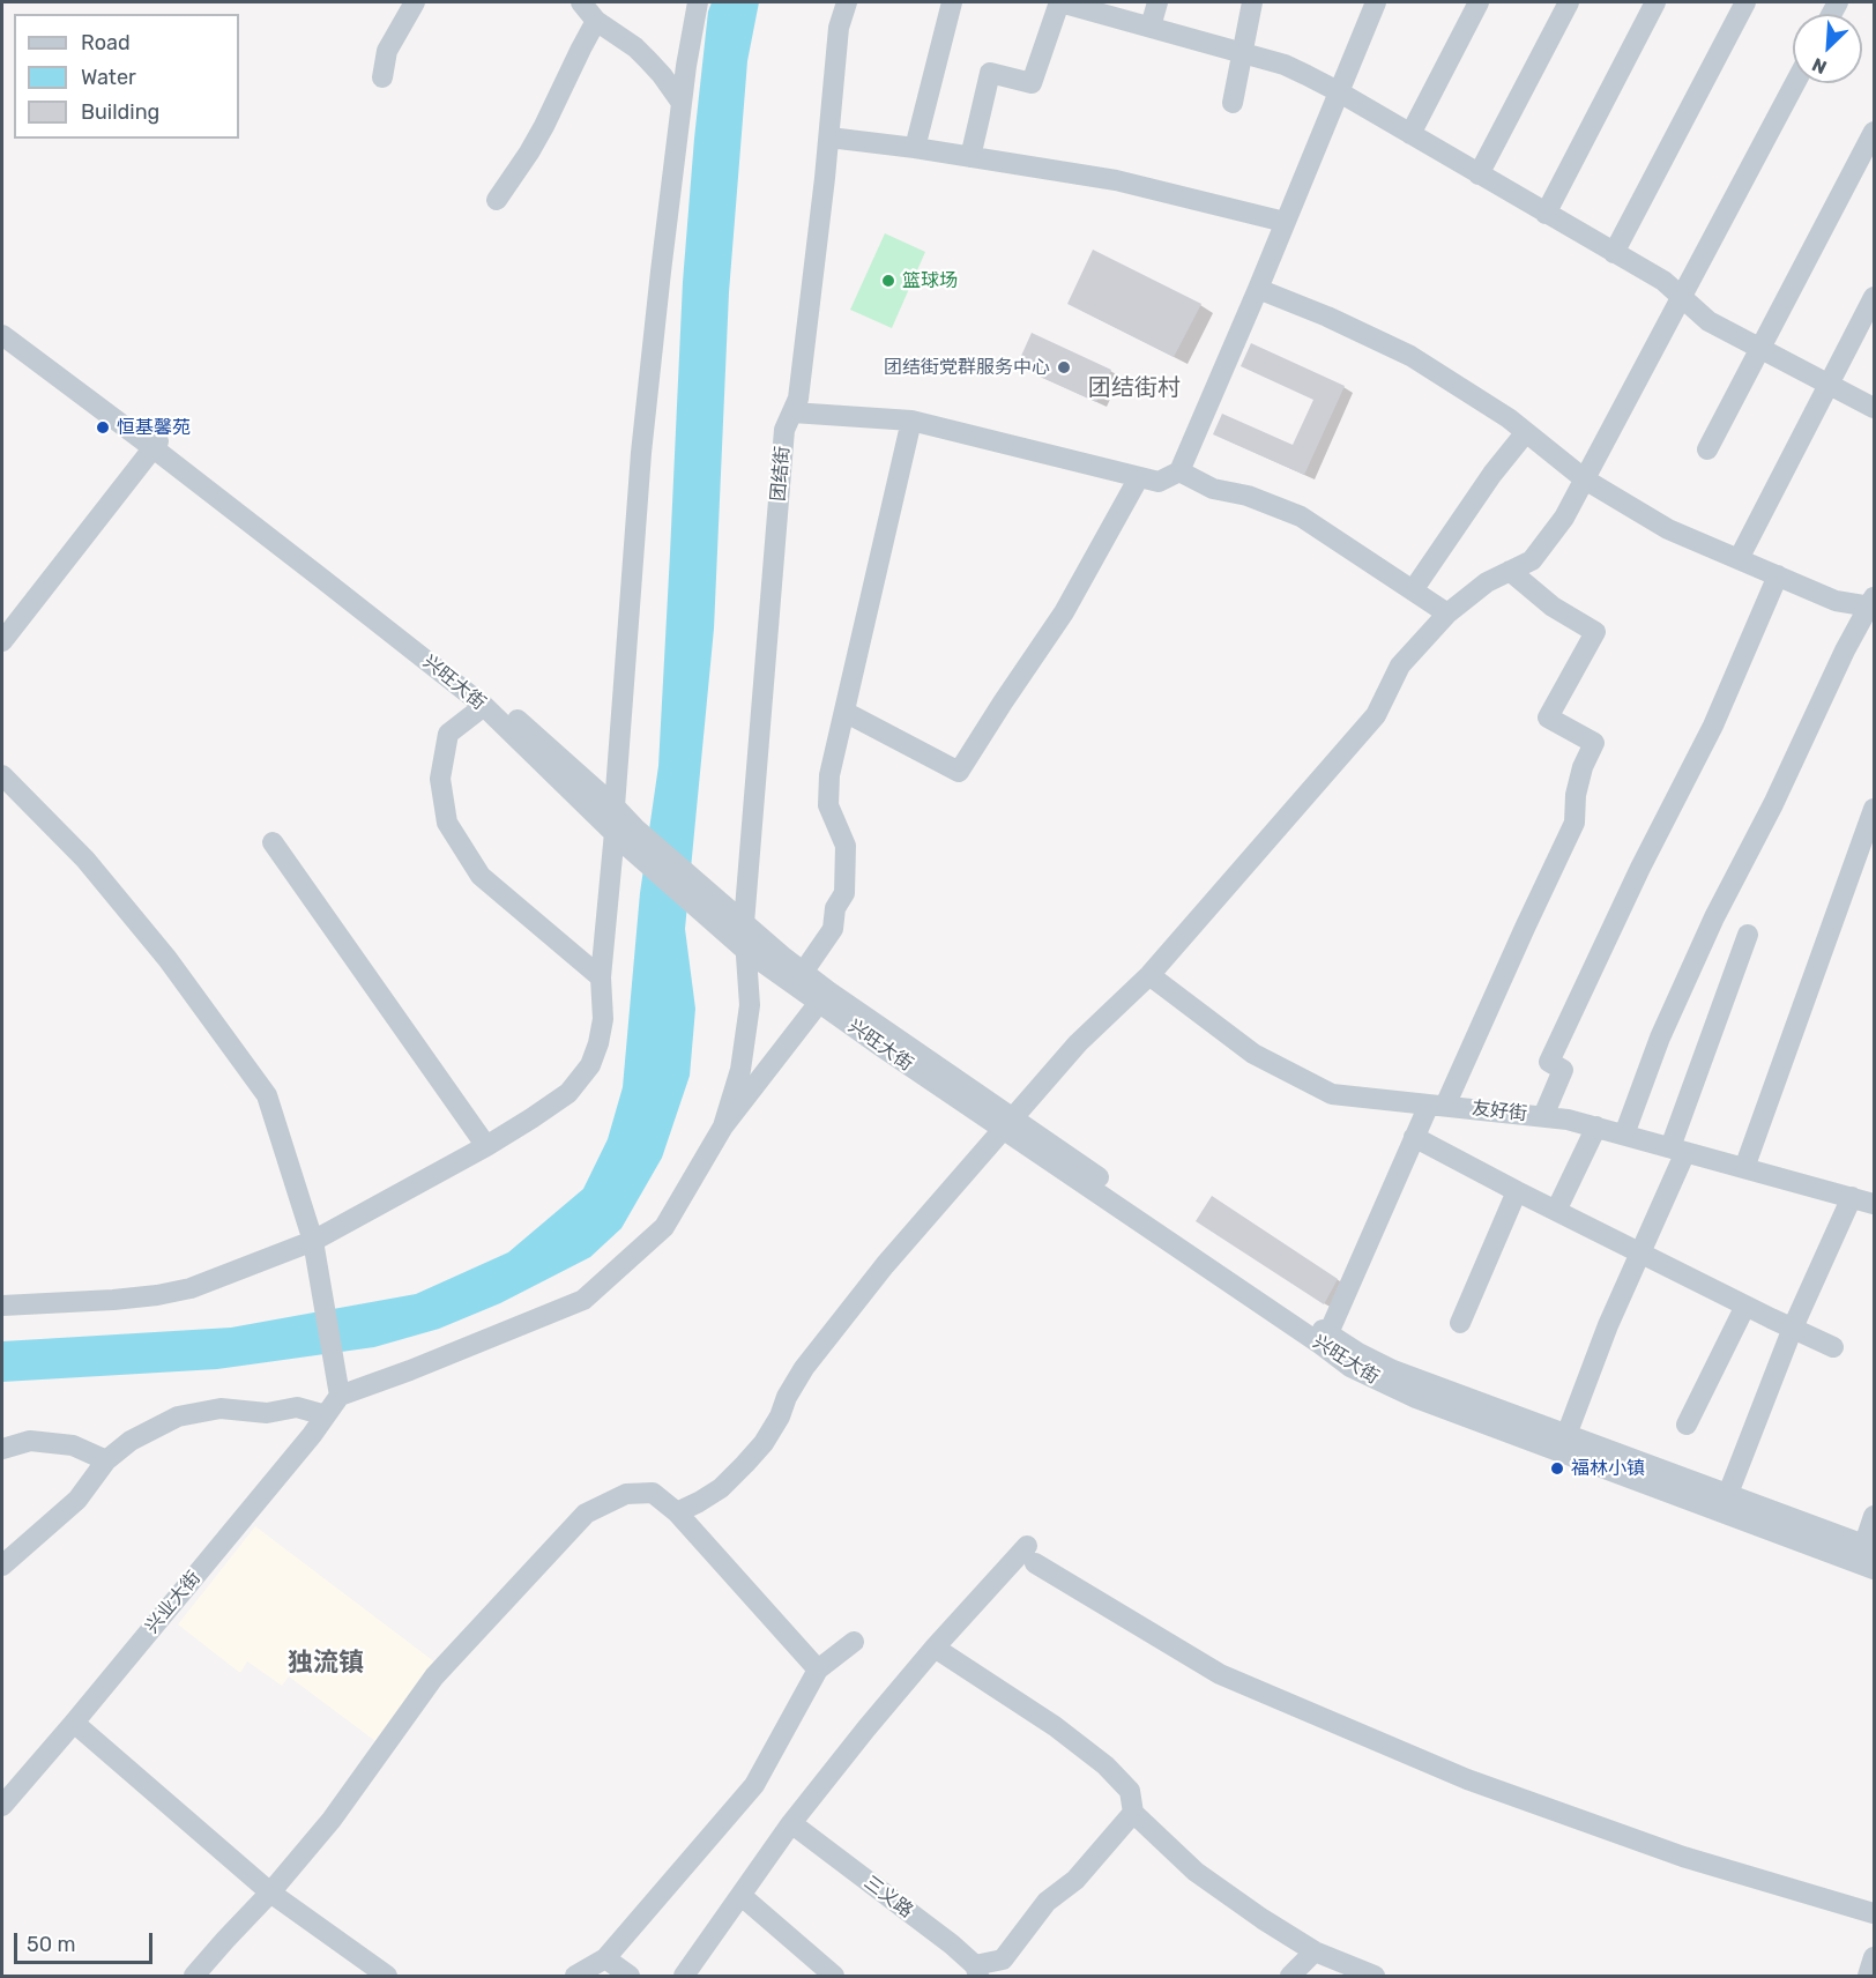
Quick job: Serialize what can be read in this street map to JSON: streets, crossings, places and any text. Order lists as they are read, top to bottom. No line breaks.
{"streets":{"street":["团结街","兴旺大街","友好街","兴业大街","三义路"]},"crossings":[["团结街","兴旺大街"]],"districts":["团结街村","独流镇"],"places":["篮球场","团结街党群服务中心","恒基馨苑","福林小镇"],"legend":["Road","Water","Building"],"scale_bar":"50 m","north":"bottom left"}
